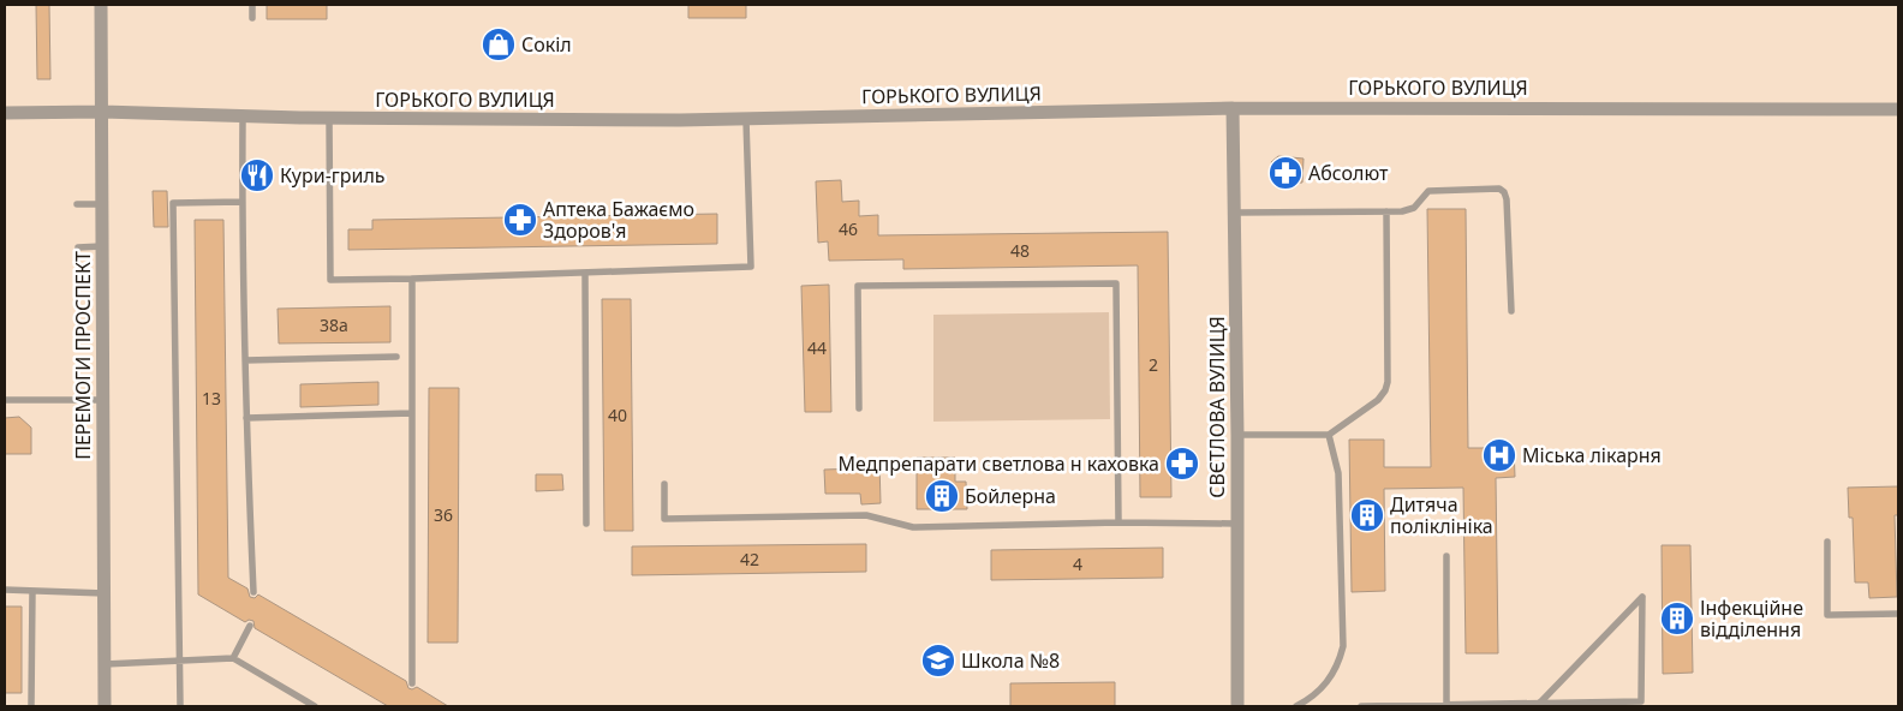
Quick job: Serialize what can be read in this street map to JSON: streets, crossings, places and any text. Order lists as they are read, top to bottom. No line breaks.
{"streets":{"street":["ГОРЬКОГО ВУЛИЦЯ","ПЕРЕМОГИ ПРОСПЕКТ","СВЄТЛОВА ВУЛИЦЯ"]},"crossings":[["ГОРЬКОГО ВУЛИЦЯ","ПЕРЕМОГИ ПРОСПЕКТ"],["ГОРЬКОГО ВУЛИЦЯ","СВЄТЛОВА ВУЛИЦЯ"]],"places":{"shop":["Сокіл"],"pharmacy":["Абсолют","Аптека Бажаємо Здоров'я","Медпрепарати светлова н каховка"],"restaurant":["Кури-гриль"],"hospital":["Міська лікарня"],"building":["Бойлерна","Дитяча поліклініка","Інфекційне відділення"],"school or university":["Школа №8"]},"house_numbers":["46","48","38а","44","2","13","40","36","42","4"]}
